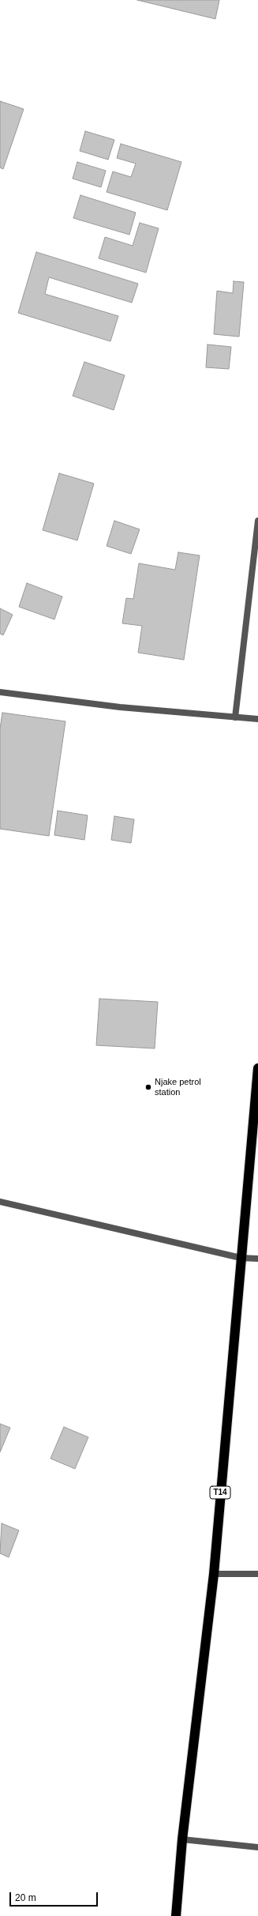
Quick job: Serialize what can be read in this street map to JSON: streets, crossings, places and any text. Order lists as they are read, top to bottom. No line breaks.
{"streets":{"highway":["T14"]},"places":["Njake petrol station"],"scale_bar":"20 m"}
